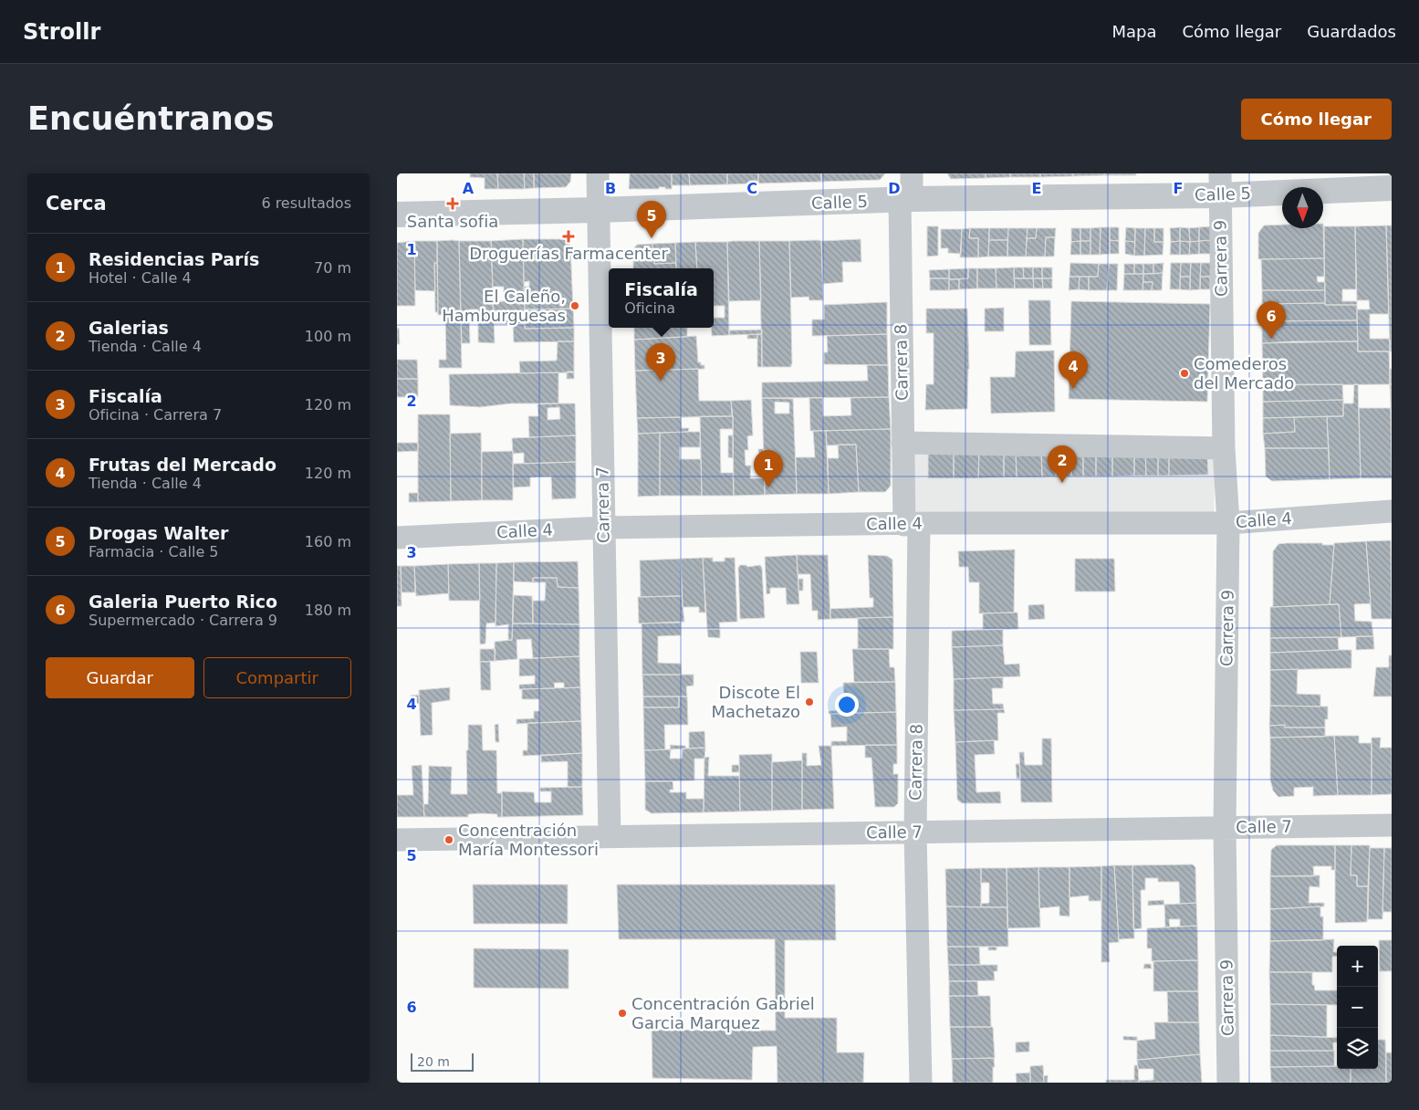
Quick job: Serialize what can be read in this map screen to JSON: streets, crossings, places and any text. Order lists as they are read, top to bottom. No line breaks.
{"streets":{"street":["Calle 5","Carrera 9","Carrera 8","Carrera 7","Calle 4","Calle 7"]},"crossings":[["Calle 5","Carrera 9"],["Calle 5","Carrera 8"],["Calle 5","Carrera 7"],["Carrera 9","Calle 4"],["Carrera 9","Calle 7"],["Carrera 8","Calle 4"],["Carrera 8","Calle 7"],["Carrera 7","Calle 4"],["Carrera 7","Calle 7"]],"places":{"health":["Santa sofia","Droguerías Farmacenter"],"other":["El Caleño, Hamburguesas","Comederos del Mercado","Discote El Machetazo","Concentración María Montessori","Concentración Gabriel Garcia Marquez"]},"scale_bar":"20 m","north":"bottom","page":{"header":"Strollr","nav":["Mapa","Cómo llegar","Guardados"],"buttons":["Cómo llegar",["Guardar","Compartir"]],"title":"Encuéntranos","heading":["Cerca","6 resultados"],"pins":["5","6","3","4","2","1"],"list":[{"mark":"1","name":"Residencias París","note":"Hotel · Calle 4","value":"70 m"},{"mark":"2","name":"Galerias","note":"Tienda · Calle 4","value":"100 m"},{"mark":"3","name":"Fiscalía","note":"Oficina · Carrera 7","value":"120 m"},{"mark":"4","name":"Frutas del Mercado","note":"Tienda · Calle 4","value":"120 m"},{"mark":"5","name":"Drogas Walter","note":"Farmacia · Calle 5","value":"160 m"},{"mark":"6","name":"Galeria Puerto Rico","note":"Supermercado · Carrera 9","value":"180 m"}],"popup":["Fiscalía","Oficina"],"map_buttons":["+","−"],"scale":"20 m"},"grid":{"columns":["A","B","C","D","E","F"],"rows":["1","2","3","4","5","6"]}}
